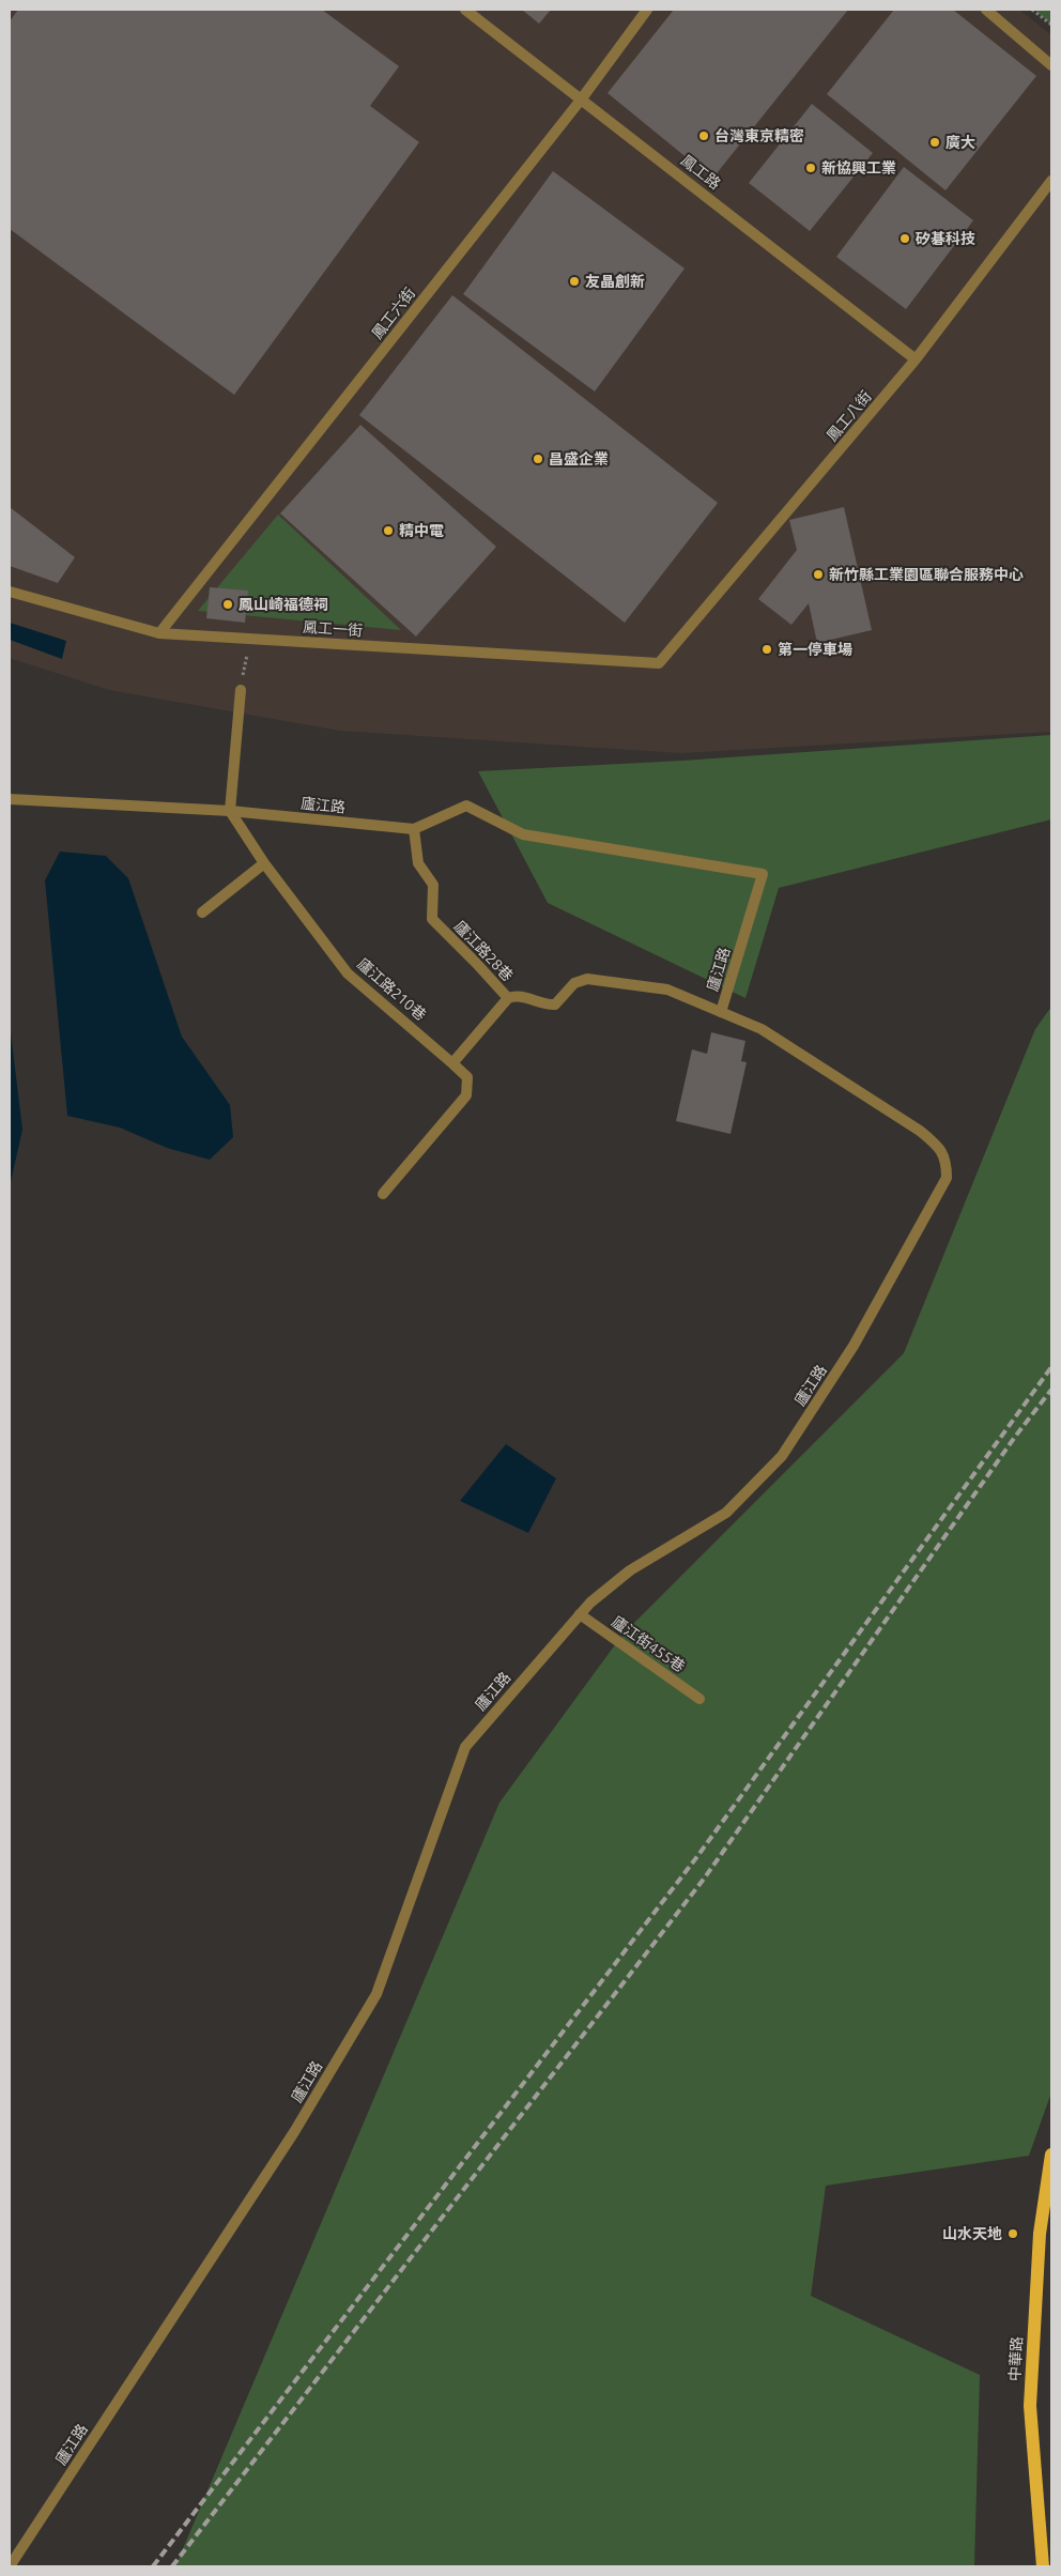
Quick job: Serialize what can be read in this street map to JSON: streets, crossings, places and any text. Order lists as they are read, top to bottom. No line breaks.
{"streets":{"main road":["中華路"],"street":["鳳工路","鳳工六街","鳳工八街","鳳工一街","廬江路","廬江路28巷","廬江路210巷","廬江街455巷"]},"crossings":[["鳳工路","鳳工六街"],["鳳工路","鳳工八街"],["鳳工六街","鳳工一街"],["鳳工八街","鳳工一街"],["廬江路","廬江路28巷"],["廬江路","廬江路210巷"],["廬江路","廬江街455巷"]],"places":["台灣東京精密","廣大","新協興工業","矽碁科技","友晶創新","昌盛企業","精中電","新竹縣工業園區聯合服務中心","鳳山崎福德祠","第一停車場","山水天地"]}
